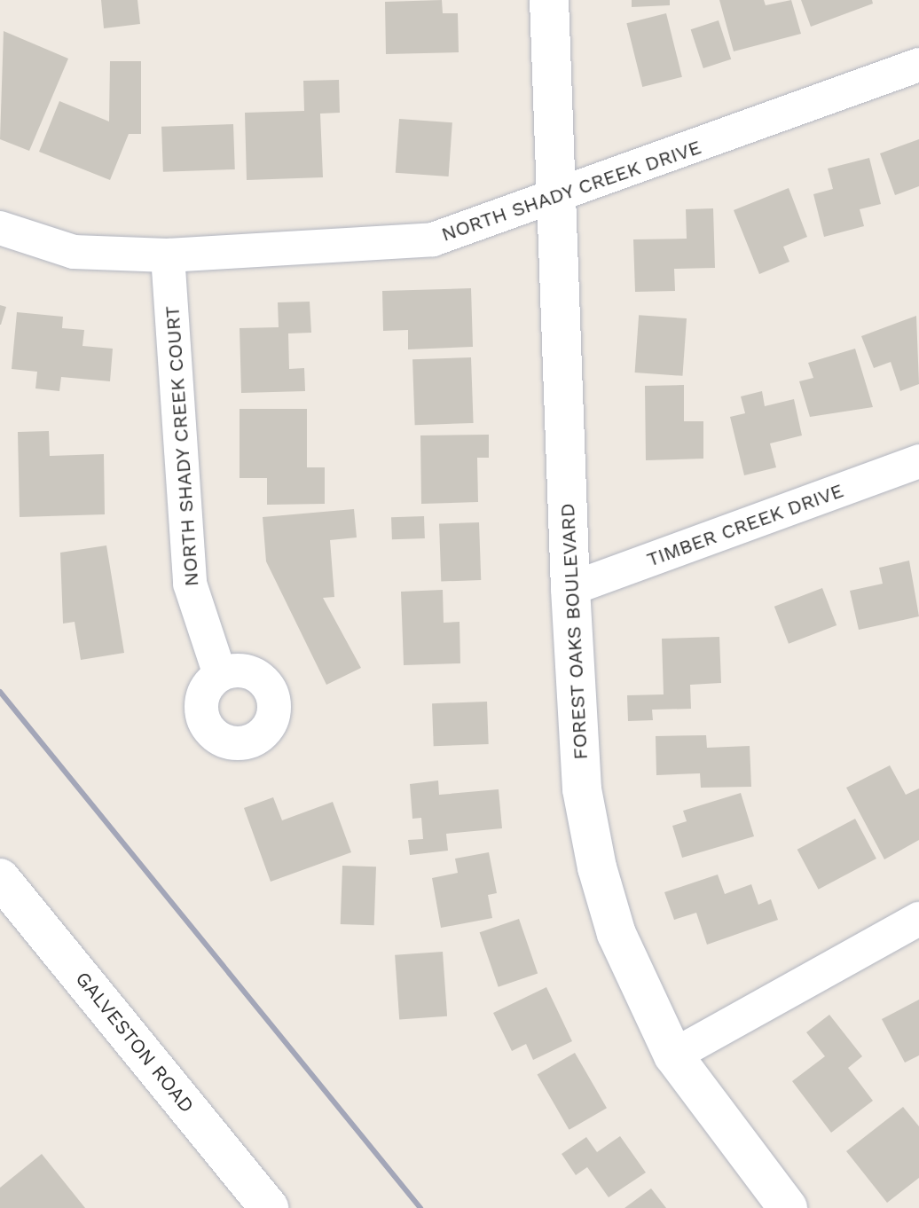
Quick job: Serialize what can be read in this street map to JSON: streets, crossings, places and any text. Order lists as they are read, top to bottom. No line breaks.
{"streets":{"street":["NORTH SHADY CREEK DRIVE","NORTH SHADY CREEK COURT","TIMBER CREEK DRIVE","FOREST OAKS BOULEVARD","GALVESTON ROAD"]},"crossings":[["NORTH SHADY CREEK DRIVE","NORTH SHADY CREEK COURT"],["NORTH SHADY CREEK DRIVE","FOREST OAKS BOULEVARD"],["TIMBER CREEK DRIVE","FOREST OAKS BOULEVARD"]]}
